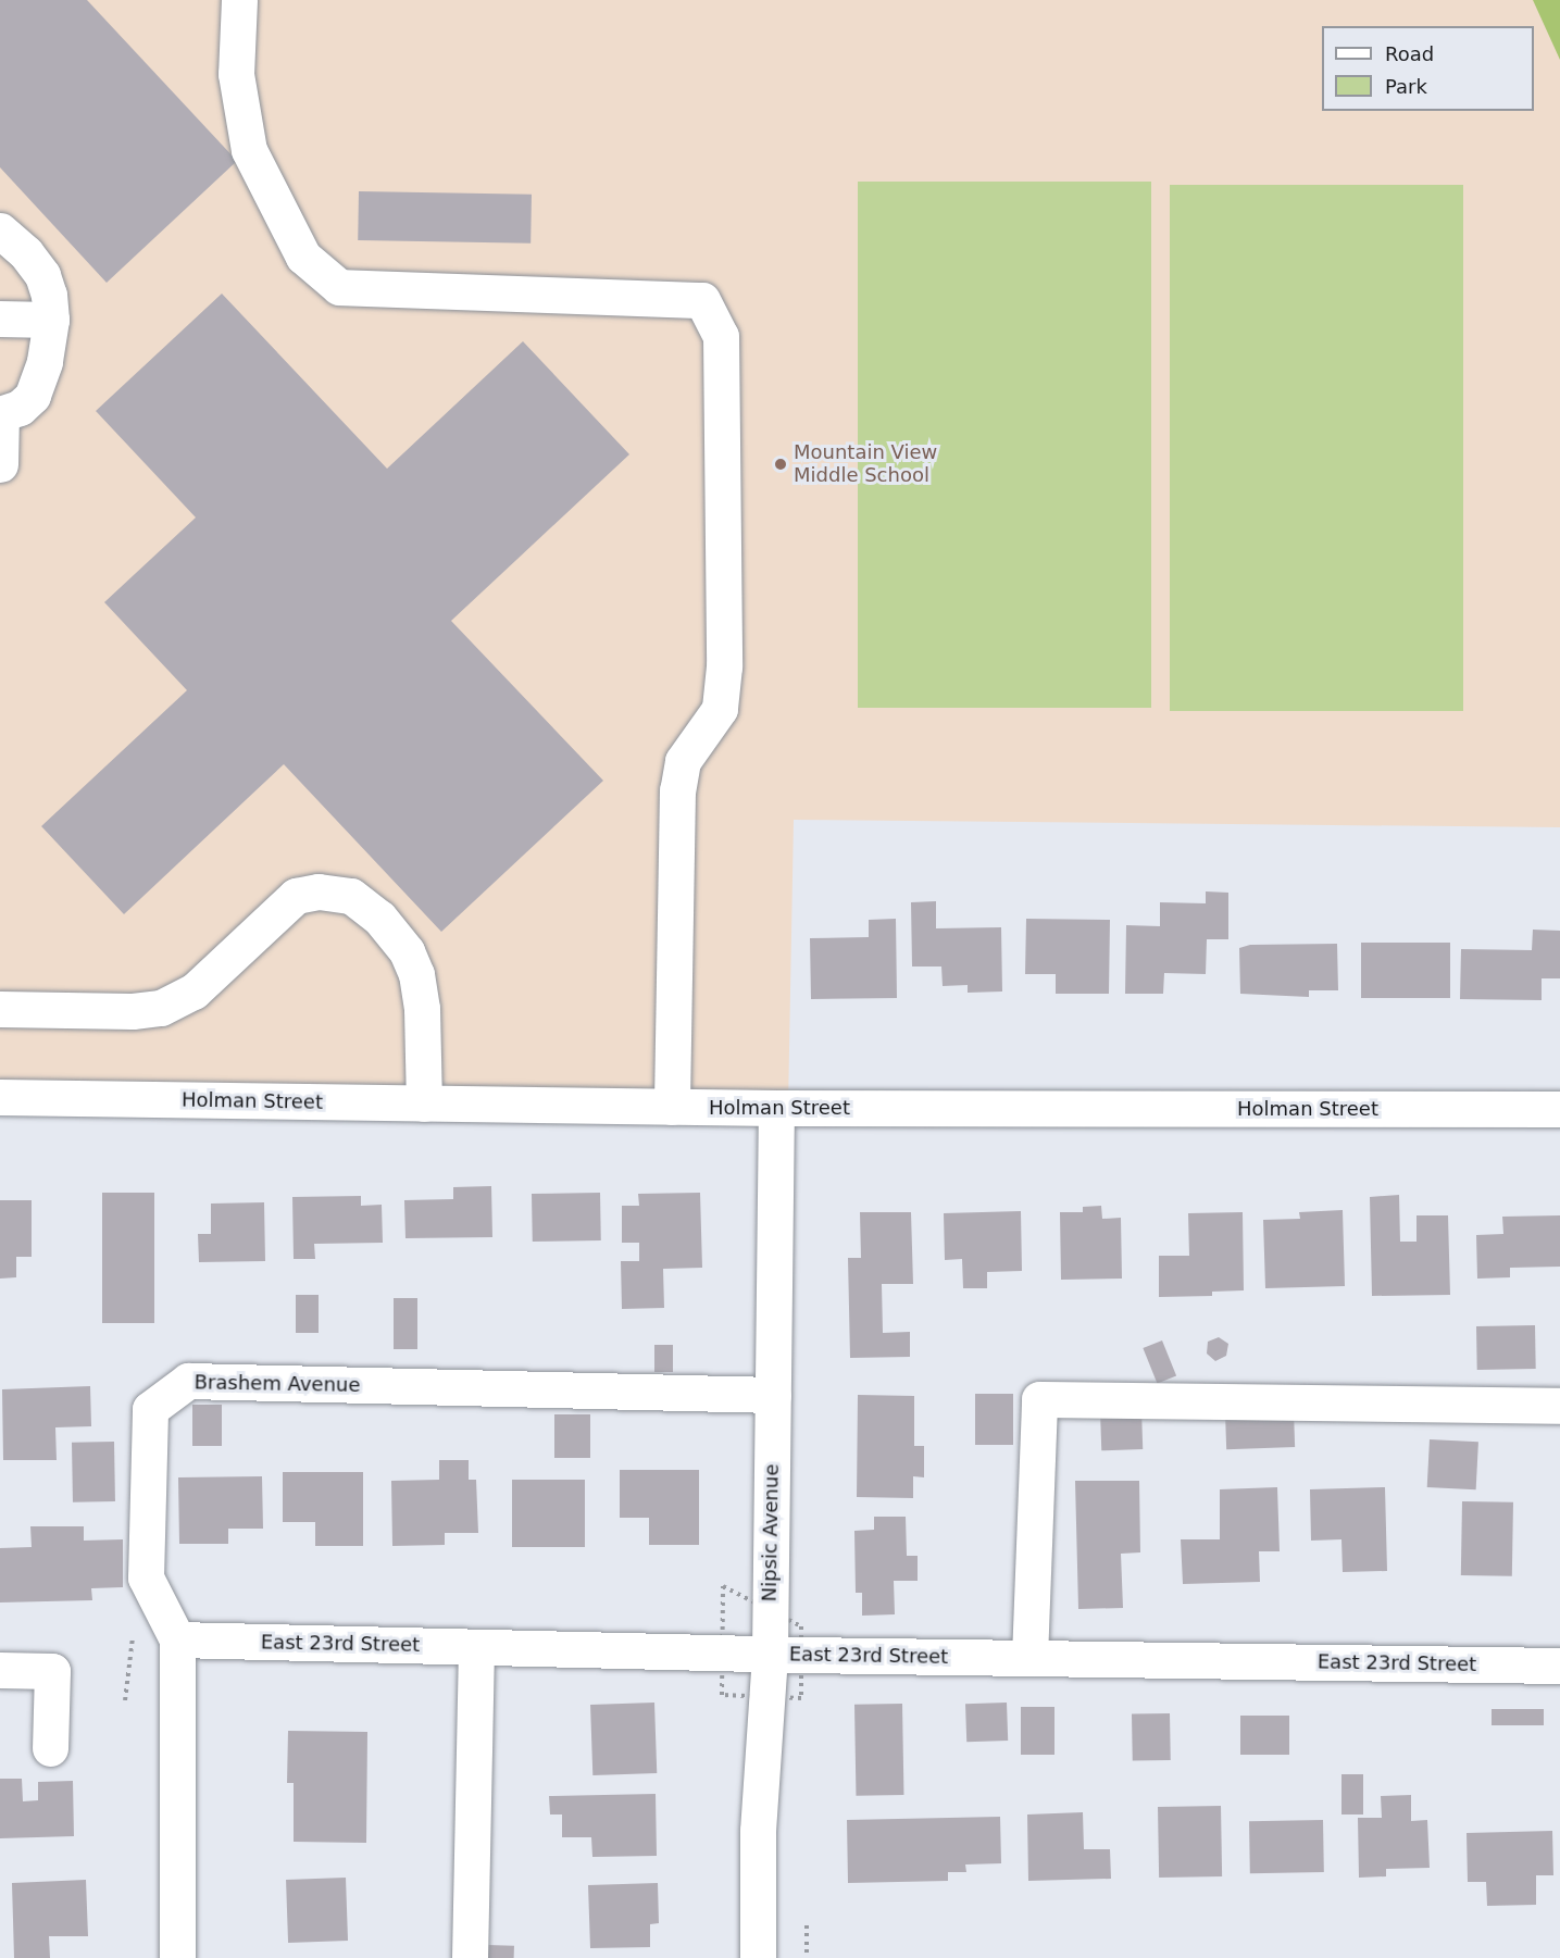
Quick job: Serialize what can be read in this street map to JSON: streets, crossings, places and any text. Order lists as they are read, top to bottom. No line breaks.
{"streets":{"street":["Holman Street","Brashem Avenue","Nipsic Avenue","East 23rd Street"]},"crossings":[["Holman Street","Nipsic Avenue"],["Brashem Avenue","Nipsic Avenue"],["Brashem Avenue","East 23rd Street"],["Nipsic Avenue","East 23rd Street"]],"places":["Mountain View Middle School"],"legend":["Road","Park"]}
